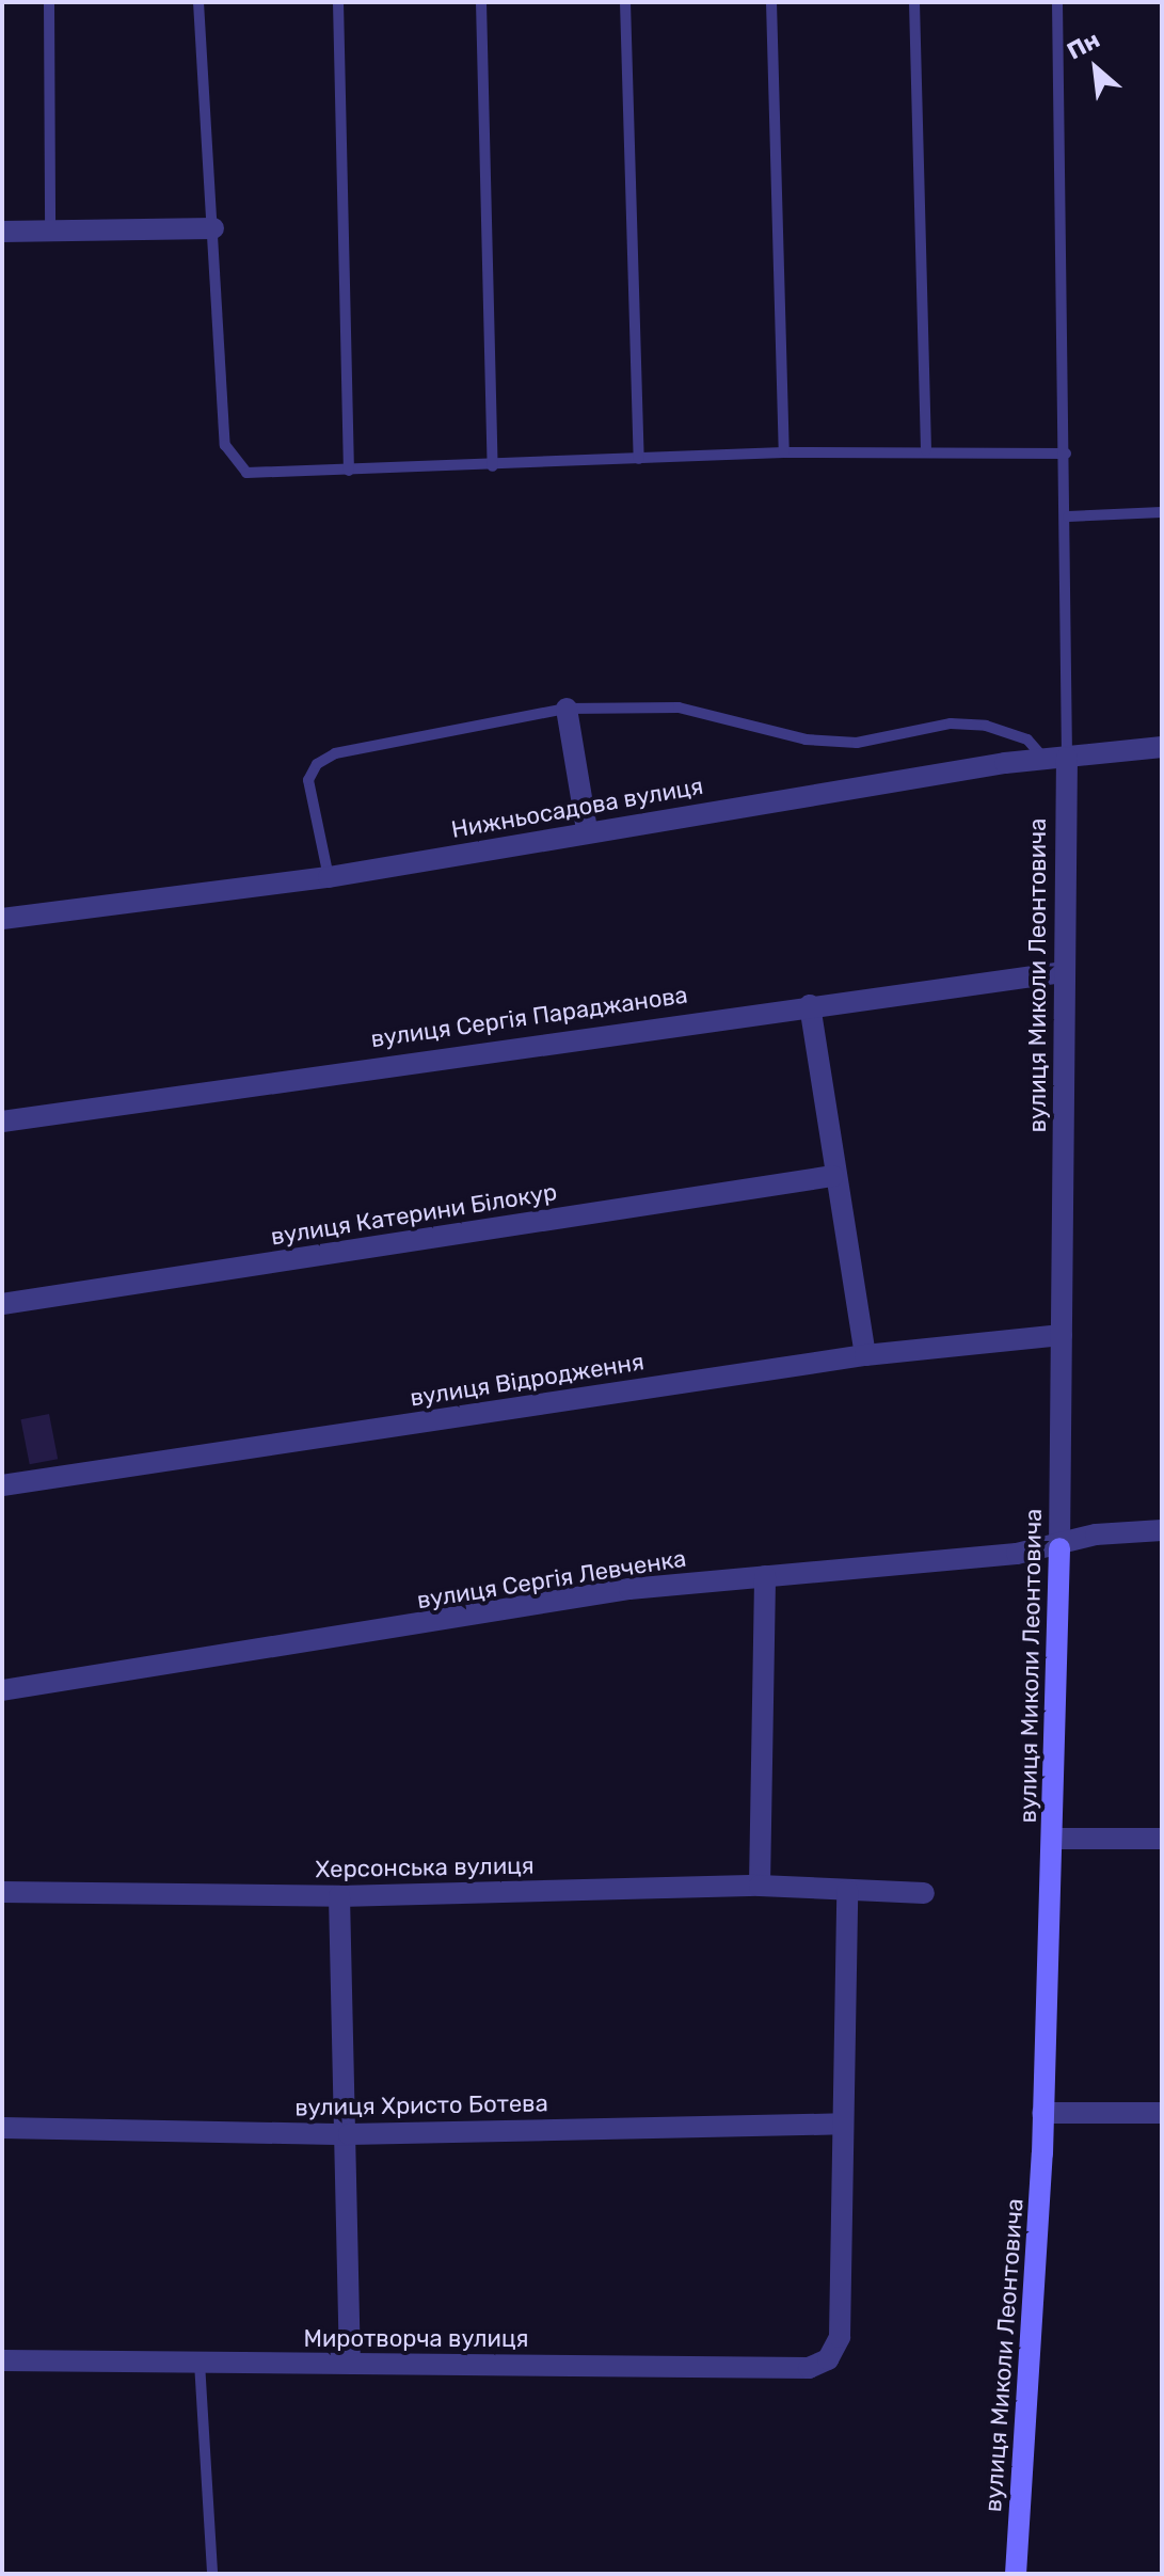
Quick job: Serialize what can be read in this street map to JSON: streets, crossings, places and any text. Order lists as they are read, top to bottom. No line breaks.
{"streets":{"street":["Нижньосадова вулиця","вулиця Миколи Леонтовича","вулиця Сергія Параджанова","вулиця Катерини Білокур","вулиця Відродження","вулиця Сергія Левченка","Херсонська вулиця","вулиця Христо Ботева","Миротворча вулиця"]},"crossings":[["Нижньосадова вулиця","вулиця Миколи Леонтовича"],["вулиця Миколи Леонтовича","вулиця Сергія Параджанова"],["вулиця Миколи Леонтовича","вулиця Відродження"],["вулиця Миколи Леонтовича","вулиця Сергія Левченка"],["вулиця Христо Ботева","Миротворча вулиця"]],"north":"top left"}
